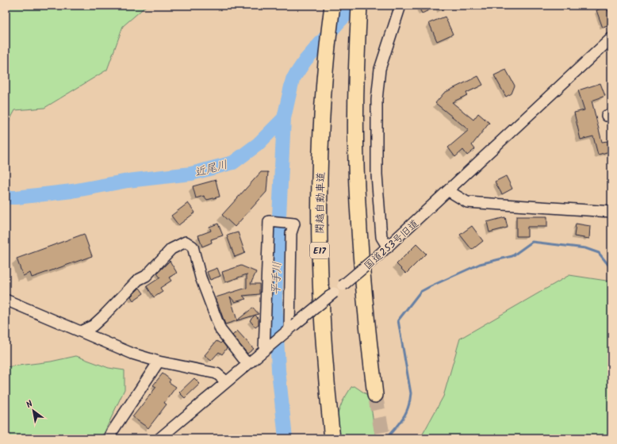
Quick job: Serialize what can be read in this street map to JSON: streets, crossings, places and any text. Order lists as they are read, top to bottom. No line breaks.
{"streets":{"highway":["関越自動車道","E17"],"street":["国道253号旧道"]},"water":["近尾川","平手川"],"north":"top left"}
